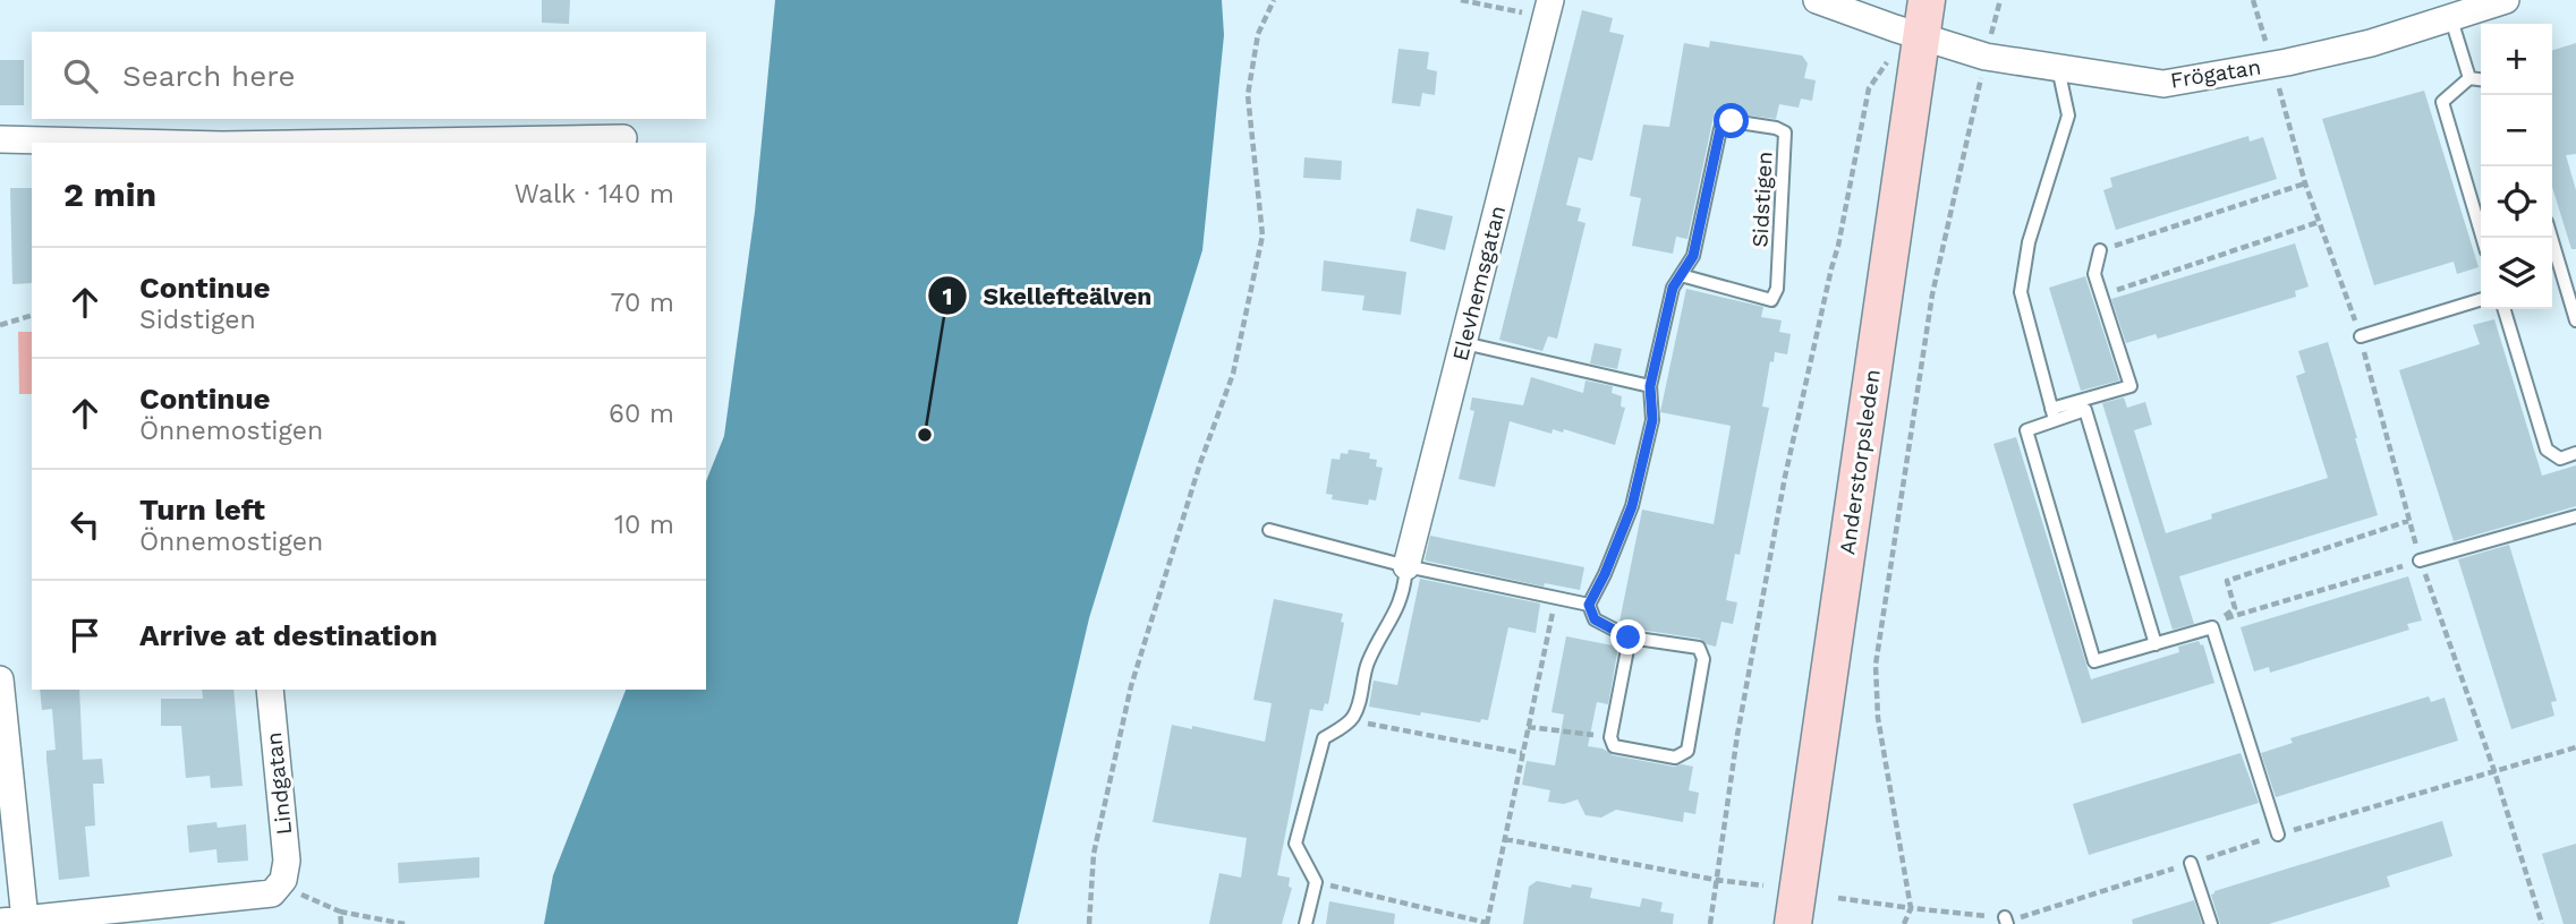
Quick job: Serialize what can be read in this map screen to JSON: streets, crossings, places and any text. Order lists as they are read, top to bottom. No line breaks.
{"streets":{"main road":["Anderstorpsleden"],"street":["Frögatan","Elevhemsgatan","Lindgatan"],"lane":["Sidstigen"]},"crossings":[["Frögatan","Anderstorpsleden"]],"places":["Skellefteälven"],"page":{"map_buttons":["+","−"],"search":"Search here","heading":["2 min","Walk · 140 m"],"list":[["Continue","Sidstigen","70 m"],["Continue","Önnemostigen","60 m"],["Turn left","Önnemostigen","10 m"],"Arrive at destination"]}}
